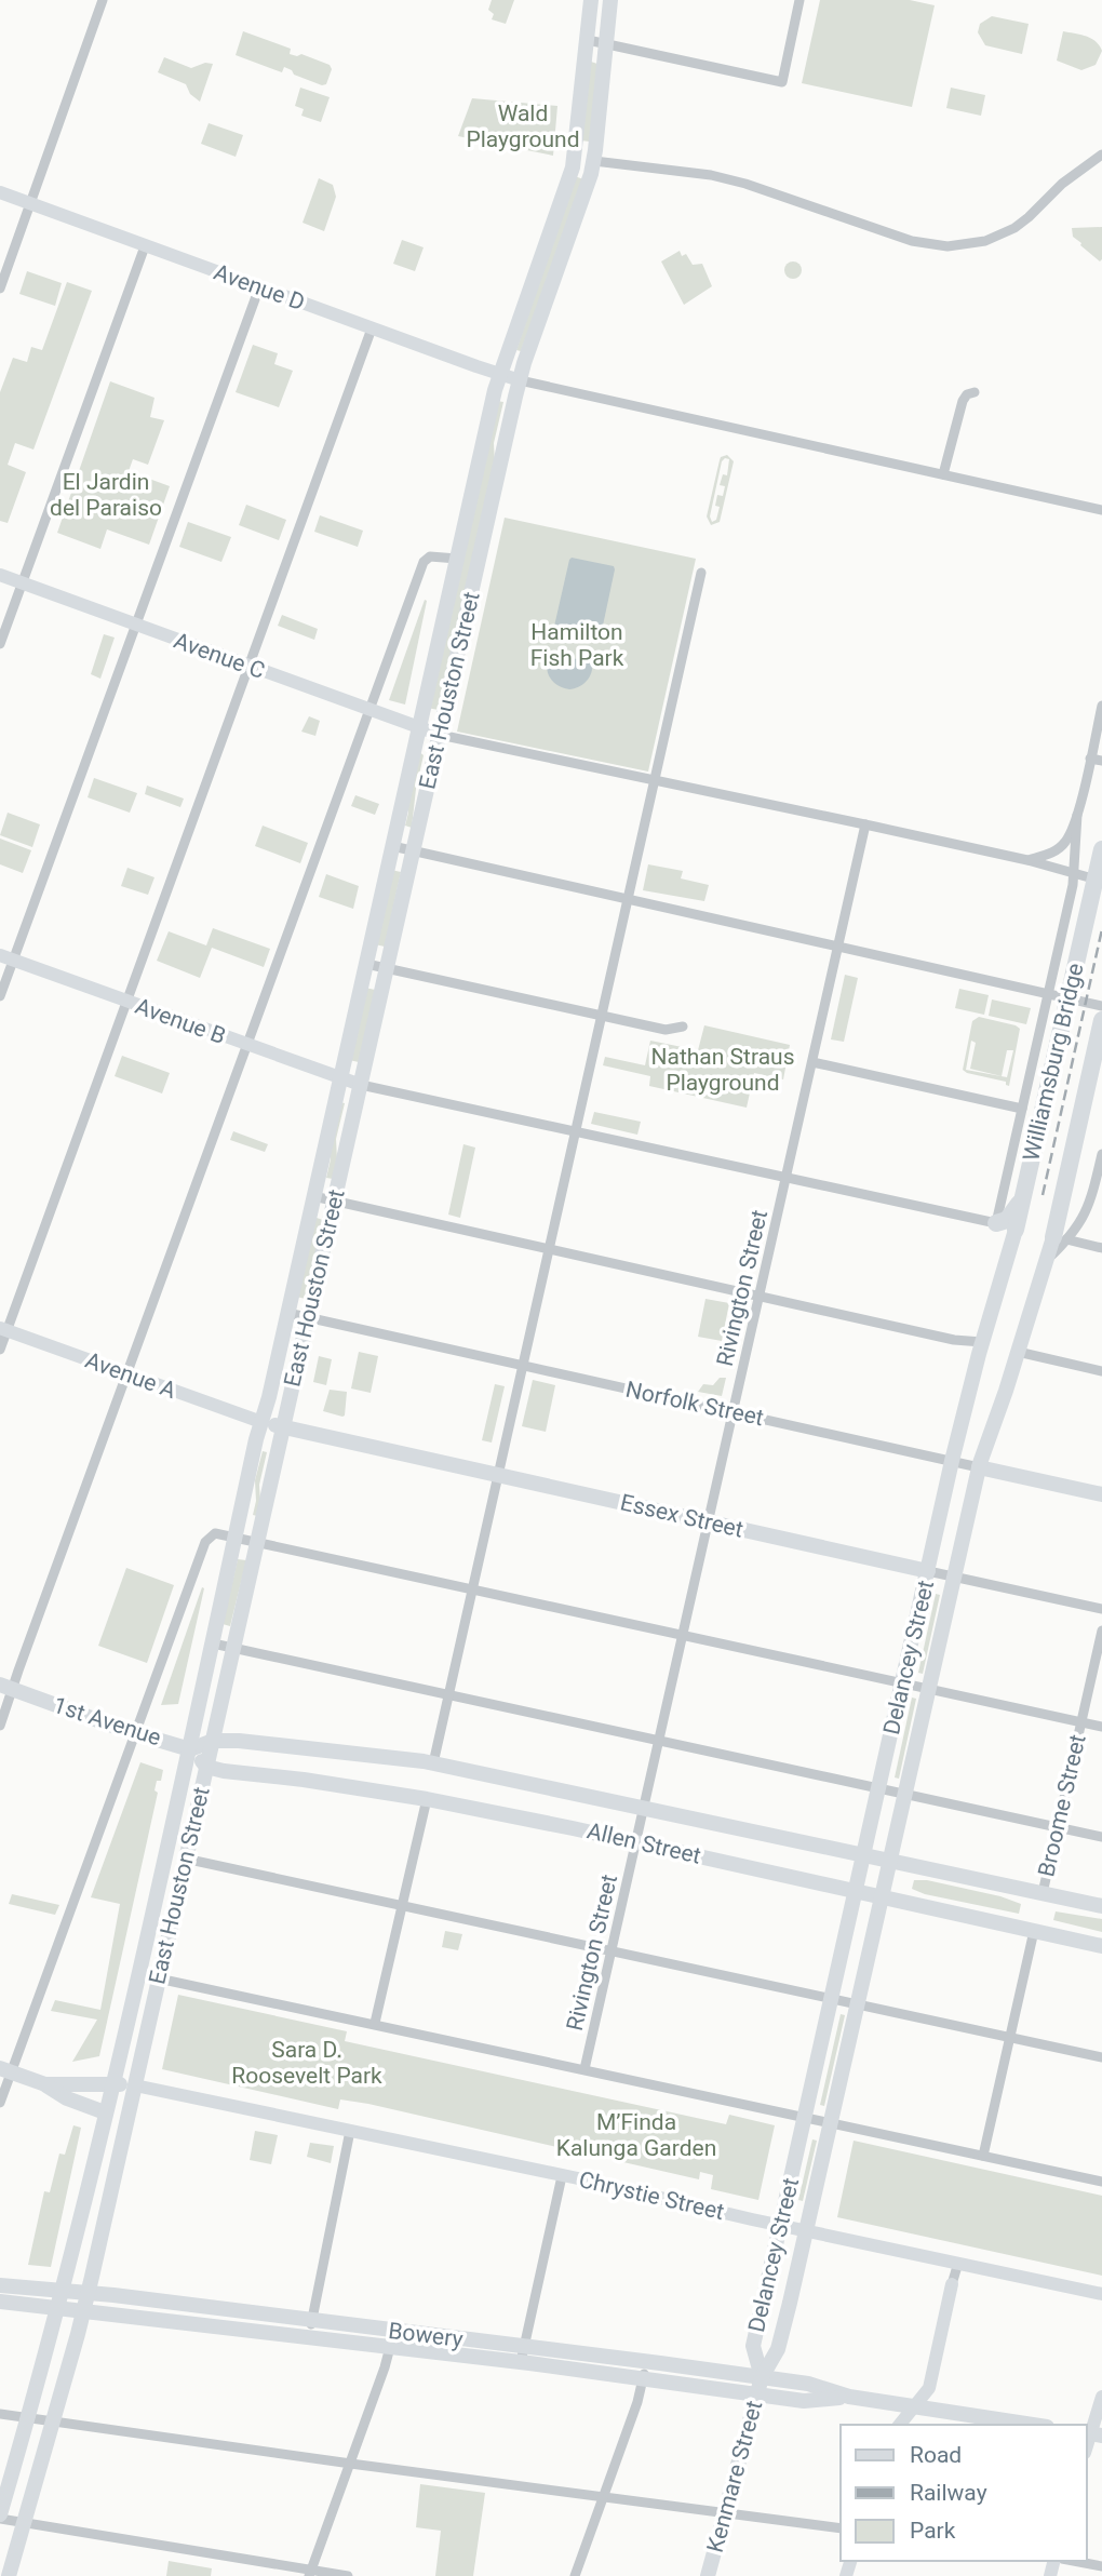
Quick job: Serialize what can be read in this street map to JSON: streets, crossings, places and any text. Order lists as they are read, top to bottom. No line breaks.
{"streets":{"highway":["Williamsburg Bridge"],"main road":["Avenue D","Avenue C","East Houston Street","Avenue B","Avenue A","Norfolk Street","Essex Street","Delancey Street","1st Avenue","Allen Street","Chrystie Street","Bowery","Kenmare Street"],"street":["Rivington Street","Broome Street"]},"crossings":[["Avenue D","East Houston Street"],["Avenue C","East Houston Street"],["East Houston Street","Avenue B"],["East Houston Street","Avenue A"],["East Houston Street","Norfolk Street"],["East Houston Street","Essex Street"],["East Houston Street","1st Avenue"],["East Houston Street","Allen Street"],["East Houston Street","Chrystie Street"],["East Houston Street","Bowery"],["Williamsburg Bridge","Delancey Street"],["Rivington Street","Norfolk Street"],["Rivington Street","Essex Street"],["Rivington Street","Allen Street"],["Avenue A","Essex Street"],["Norfolk Street","Delancey Street"],["Essex Street","Delancey Street"],["Delancey Street","Allen Street"],["Delancey Street","Chrystie Street"],["Delancey Street","Bowery"],["Delancey Street","Kenmare Street"],["1st Avenue","Allen Street"],["Broome Street","Allen Street"],["Bowery","Kenmare Street"]],"parks":["Wald Playground","El Jardin del Paraiso","Hamilton Fish Park","Nathan Straus Playground","Sara D. Roosevelt Park","M’Finda Kalunga Garden"],"legend":["Road","Railway","Park"]}
